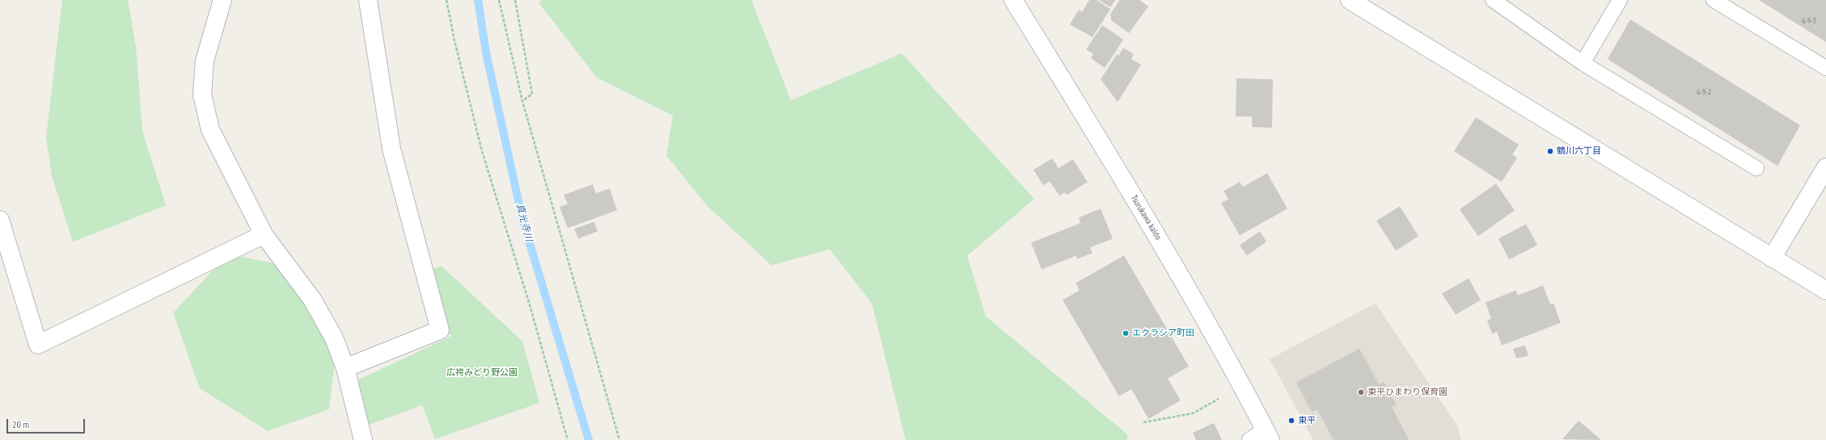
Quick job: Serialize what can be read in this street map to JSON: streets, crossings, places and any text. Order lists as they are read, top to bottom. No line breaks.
{"streets":{"street":["Tsurukawa kaido"]},"water":["真光寺川"],"parks":["広袴みどり野公園"],"places":["鶴川六丁目","エクラシア町田","東平ひまわり保育園","東平"],"house_numbers":["6-9-3","6-9-2"],"scale_bar":"20 m"}
